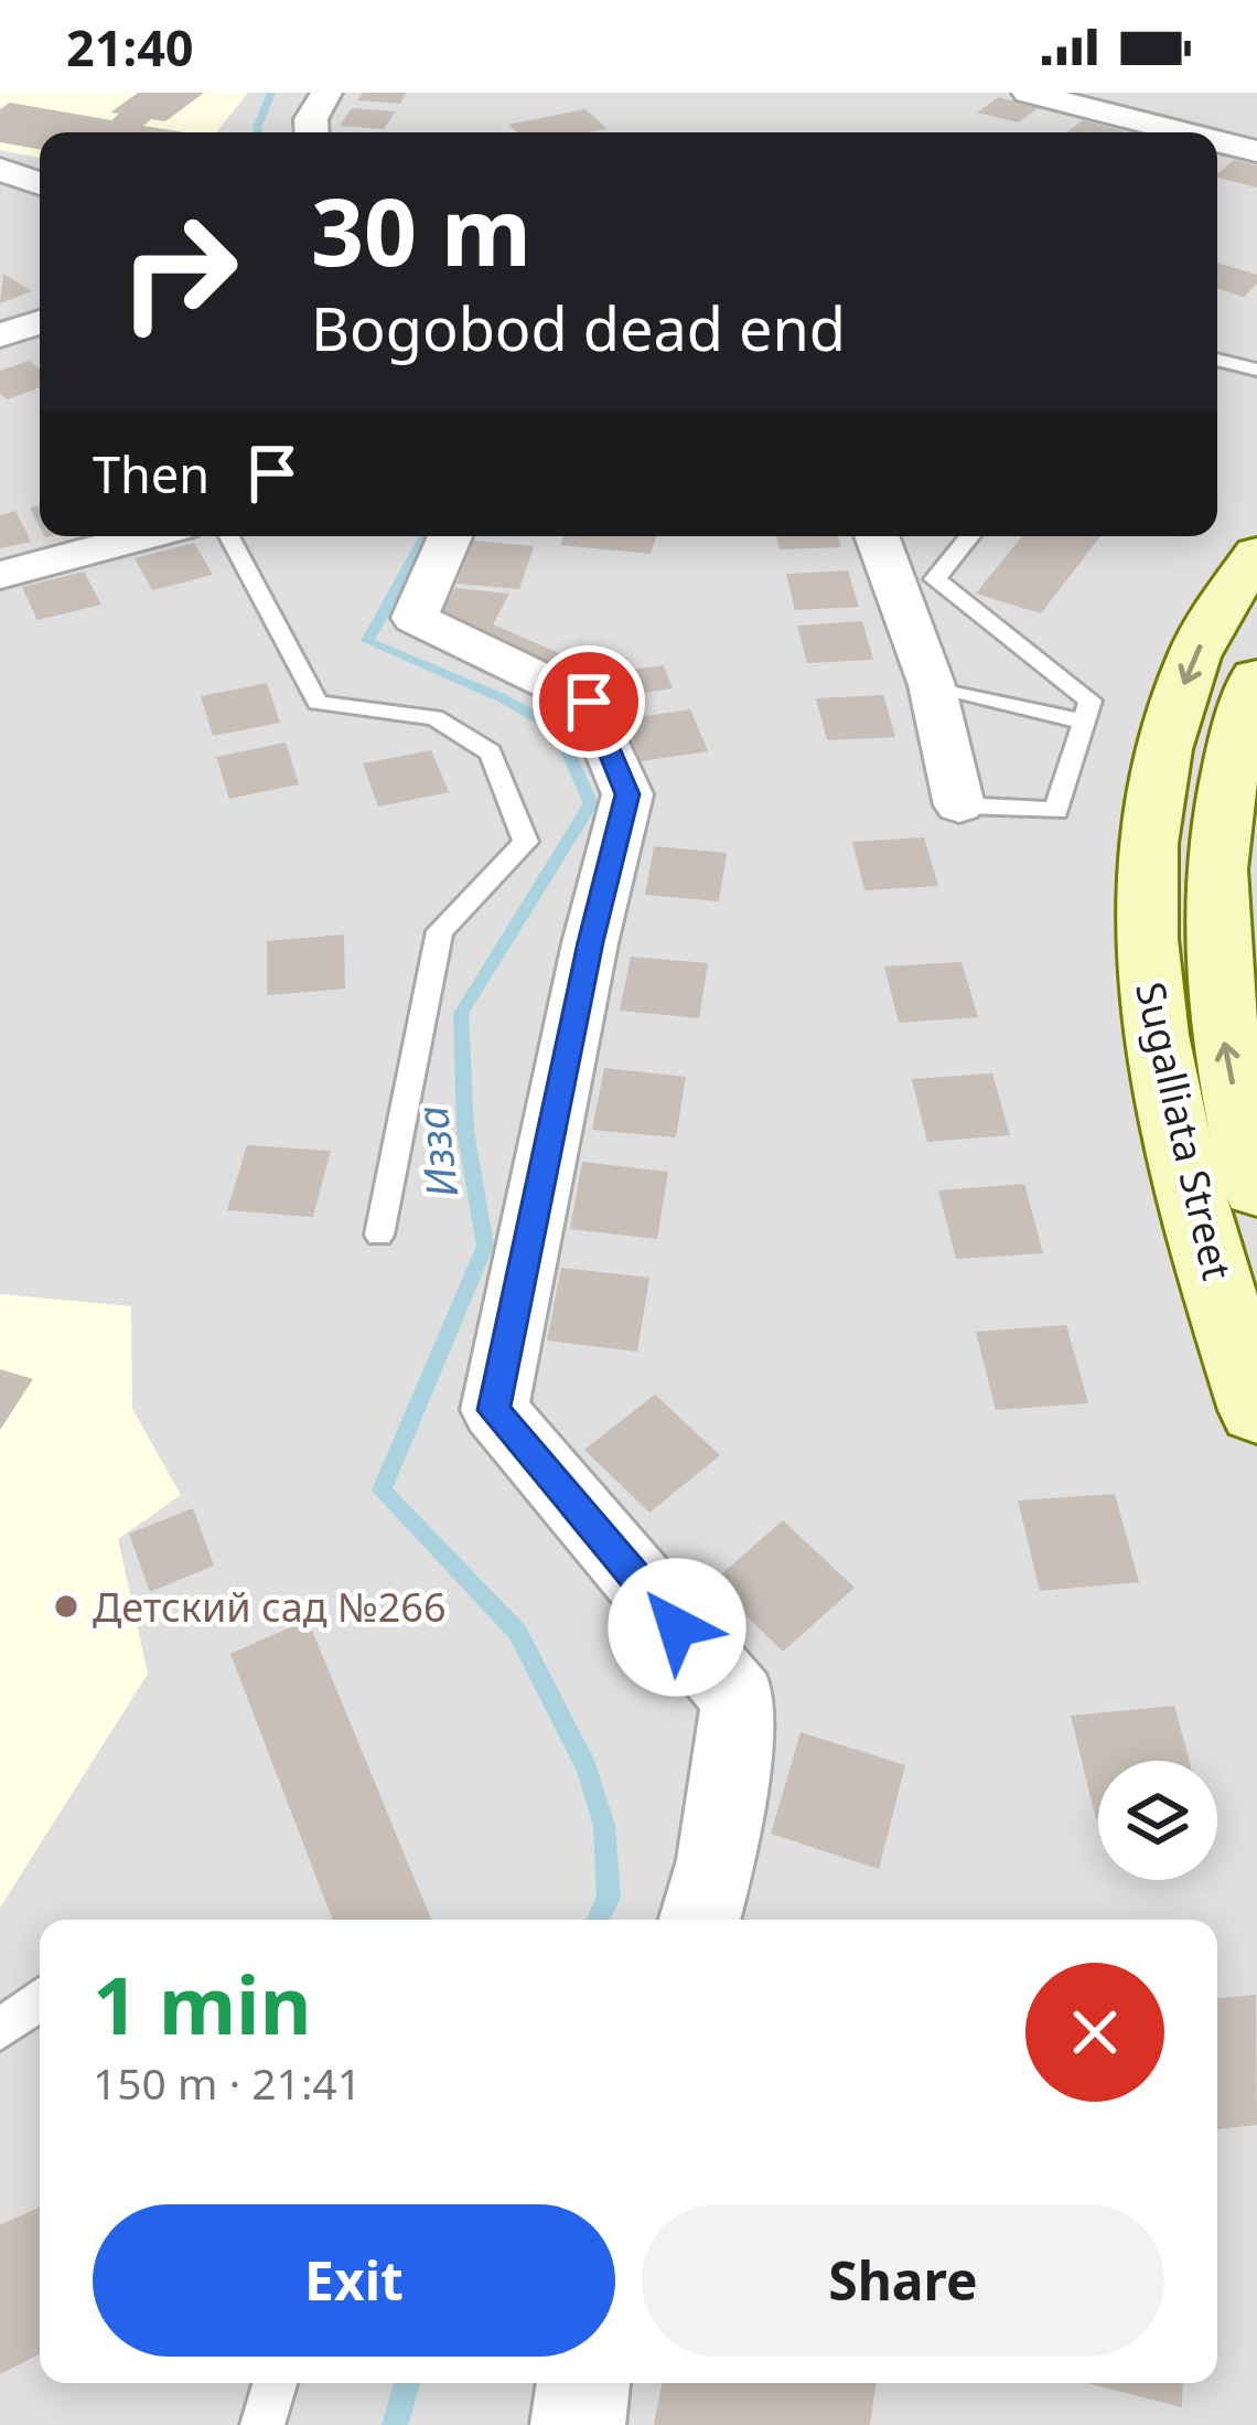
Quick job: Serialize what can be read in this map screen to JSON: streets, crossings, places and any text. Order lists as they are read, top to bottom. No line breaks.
{"streets":{"main road":["Sugalliata Street"]},"water":["Изза"],"places":["Детский сад №266"],"page":{"status":"21:40","turn":["30 m","Bogobod dead end"],"then":"Then","heading":["1 min","150 m · 21:41"],"buttons":["Exit","Share"]}}
